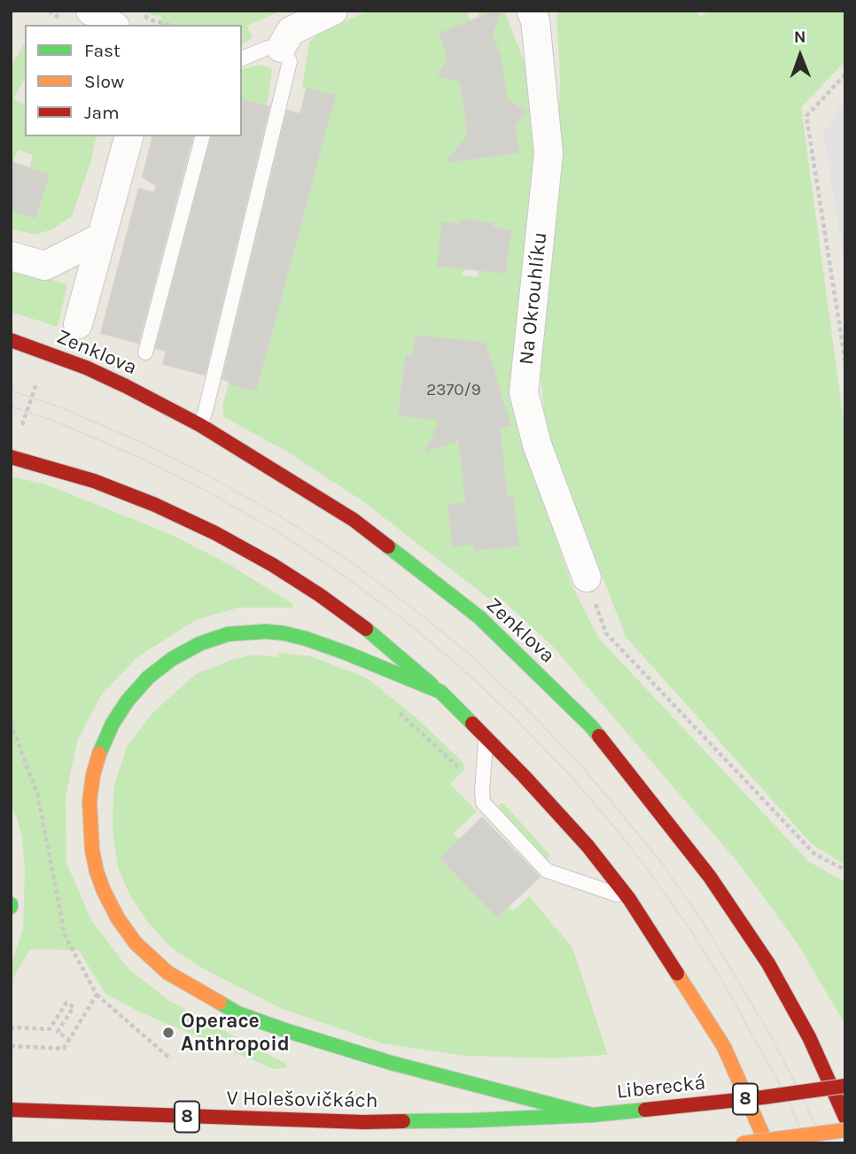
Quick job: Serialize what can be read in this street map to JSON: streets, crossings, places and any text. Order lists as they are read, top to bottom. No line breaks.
{"streets":{"main road":["Zenklova","Liberecká","8","V Holešovičkách"],"street":["Na Okrouhlíku"]},"crossings":[["Liberecká","V Holešovičkách"]],"places":["Operace Anthropoid"],"house_numbers":["2370/9"],"legend":["Fast","Slow","Jam"],"north":"top"}
